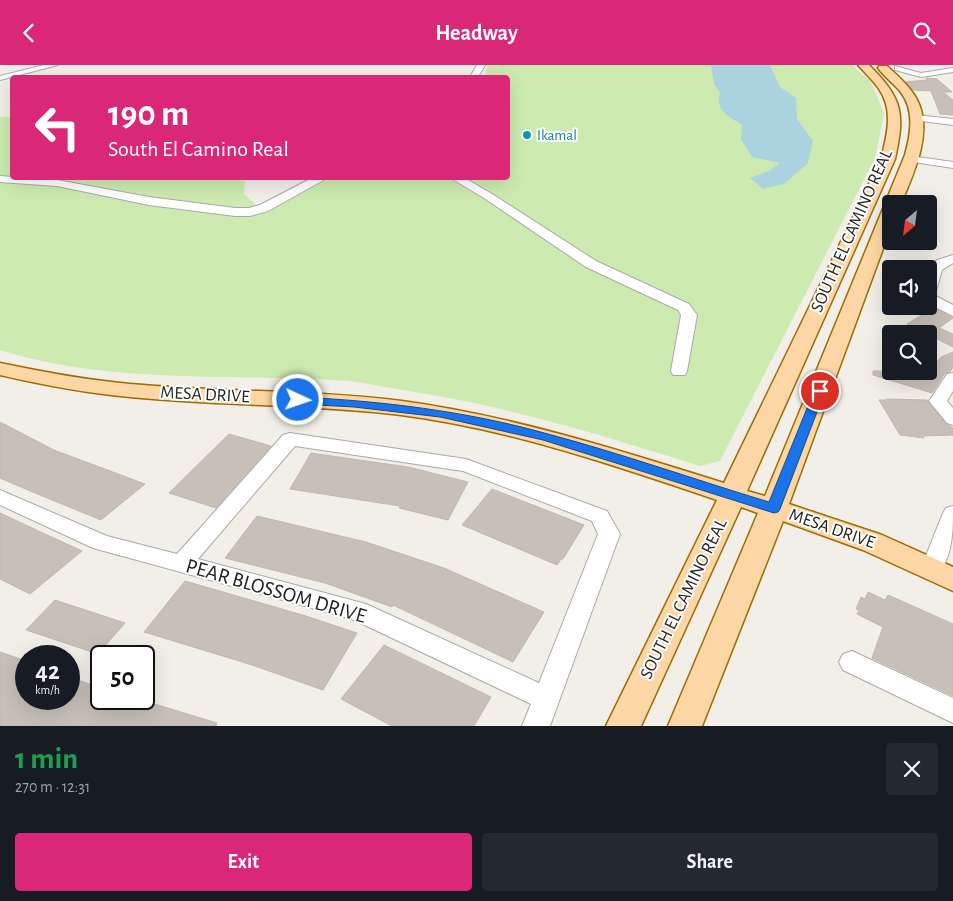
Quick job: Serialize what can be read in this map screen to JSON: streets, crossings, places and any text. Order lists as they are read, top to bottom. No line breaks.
{"streets":{"main road":["SOUTH EL CAMINO REAL","MESA DRIVE"],"street":["PEAR BLOSSOM DRIVE"]},"crossings":[["SOUTH EL CAMINO REAL","MESA DRIVE"]],"places":["Ikamal"],"north":"bottom left","page":{"header":"Headway","turn":["190 m","South El Camino Real"],"speed":"42 km/h","limit":"50","heading":["1 min","270 m · 12:31"],"buttons":["Exit","Share"]}}
